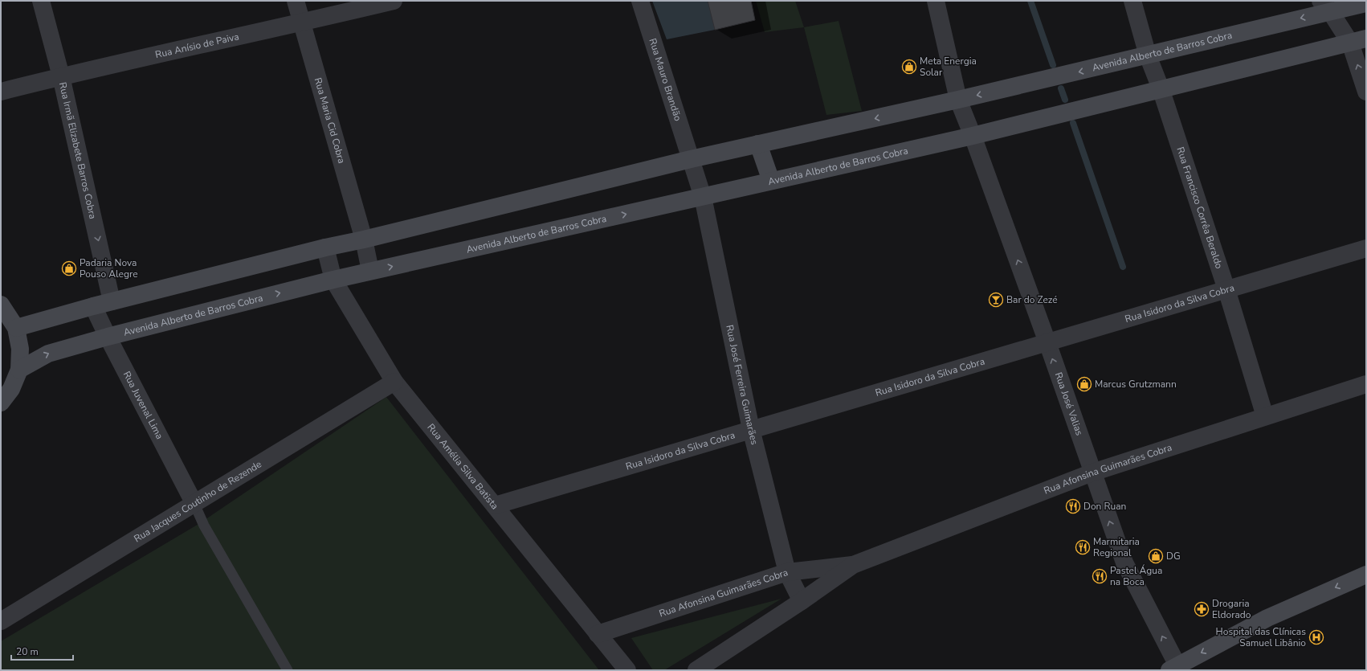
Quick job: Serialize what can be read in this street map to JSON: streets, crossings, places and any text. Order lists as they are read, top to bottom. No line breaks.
{"streets":{"street":["Rua Anísio de Paiva","Avenida Alberto de Barros Cobra","Rua Mauro Brandão","Rua Maria Cid Cobra","Rua Irmã Elizabete Barros Cobra","Rua Francisco Corrêa Beraldo","Rua Isidoro da Silva Cobra","Rua José Ferreira Guimarães","Rua José Valias","Rua Juvenal Lima","Rua Amélia Silva Batista","Rua Afonsina Guimarães Cobra","Rua Jacques Coutinho de Rezende"]},"crossings":[["Rua Anísio de Paiva","Rua Maria Cid Cobra"],["Rua Anísio de Paiva","Rua Irmã Elizabete Barros Cobra"],["Avenida Alberto de Barros Cobra","Rua Mauro Brandão"],["Avenida Alberto de Barros Cobra","Rua Maria Cid Cobra"],["Avenida Alberto de Barros Cobra","Rua Irmã Elizabete Barros Cobra"],["Avenida Alberto de Barros Cobra","Rua Francisco Corrêa Beraldo"],["Avenida Alberto de Barros Cobra","Rua José Ferreira Guimarães"],["Avenida Alberto de Barros Cobra","Rua José Valias"],["Avenida Alberto de Barros Cobra","Rua Juvenal Lima"],["Avenida Alberto de Barros Cobra","Rua Amélia Silva Batista"],["Rua Francisco Corrêa Beraldo","Rua Isidoro da Silva Cobra"],["Rua Francisco Corrêa Beraldo","Rua Afonsina Guimarães Cobra"],["Rua Isidoro da Silva Cobra","Rua José Ferreira Guimarães"],["Rua Isidoro da Silva Cobra","Rua José Valias"],["Rua Isidoro da Silva Cobra","Rua Amélia Silva Batista"],["Rua José Ferreira Guimarães","Rua Afonsina Guimarães Cobra"],["Rua José Valias","Rua Afonsina Guimarães Cobra"],["Rua Juvenal Lima","Rua Jacques Coutinho de Rezende"],["Rua Amélia Silva Batista","Rua Afonsina Guimarães Cobra"],["Rua Amélia Silva Batista","Rua Jacques Coutinho de Rezende"]],"one_way":["Rua Irmã Elizabete Barros Cobra","Rua José Valias"],"places":{"shop":["Meta Energia Solar","Padaria Nova Pouso Alegre","Marcus Grutzmann","DG"],"bar":["Bar do Zezé"],"restaurant":["Don Ruan","Marmitaria Regional","Pastel Água na Boca"],"pharmacy":["Drogaria Eldorado"],"hospital":["Hospital das Clínicas Samuel Libânio"]},"scale_bar":"20 m"}
